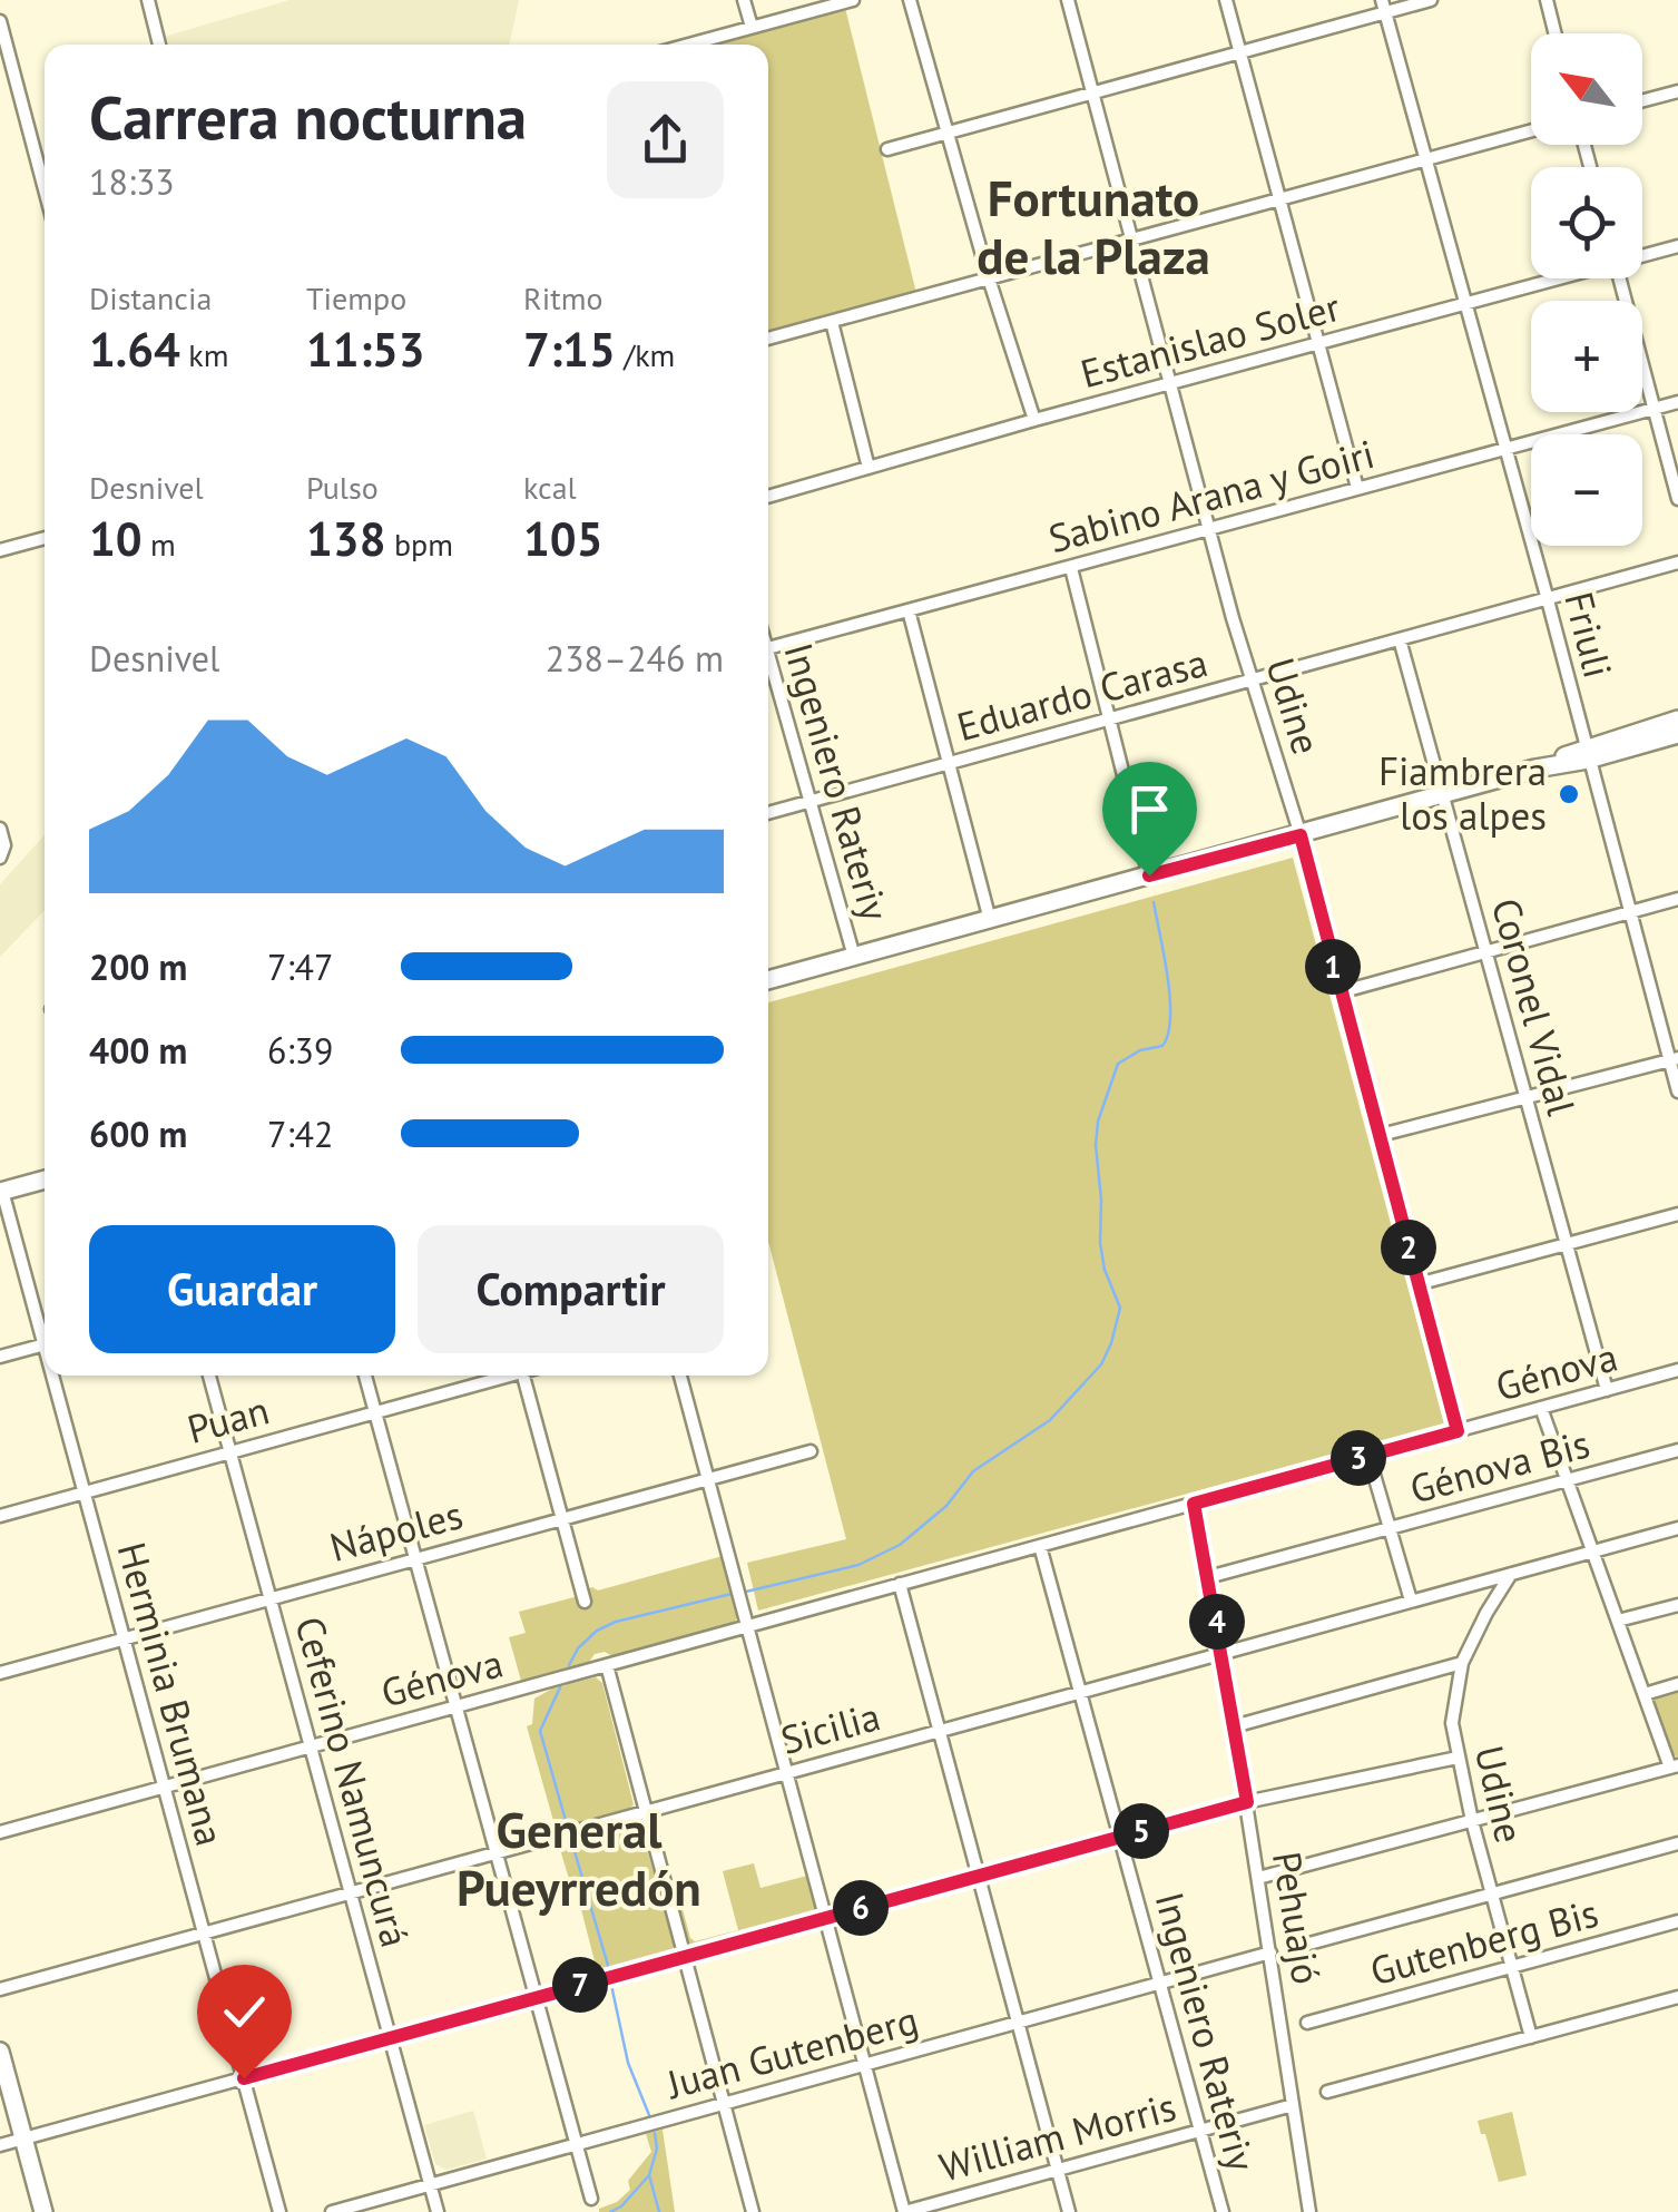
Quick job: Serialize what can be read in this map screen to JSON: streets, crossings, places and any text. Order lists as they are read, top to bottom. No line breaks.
{"streets":{"street":["Estanislao Soler","Sabino Arana y Goiri","Friuli","Eduardo Carasa","Udine","Ingeniero Rateriy","Coronel Vidal","Génova","Puan","Génova Bis","Nápoles","Herminia Brumana","Sicilia","Ceferino Namuncurá","Pehuajó","Gutenberg Bis","Juan Gutenberg","William Morris"]},"crossings":[["Estanislao Soler","Friuli"],["Estanislao Soler","Udine"],["Sabino Arana y Goiri","Friuli"],["Sabino Arana y Goiri","Udine"],["Friuli","Eduardo Carasa"],["Eduardo Carasa","Udine"],["Eduardo Carasa","Ingeniero Rateriy"],["Eduardo Carasa","Coronel Vidal"],["Udine","Génova"],["Udine","Sicilia"],["Udine","Gutenberg Bis"],["Ingeniero Rateriy","Génova"],["Ingeniero Rateriy","Sicilia"],["Ingeniero Rateriy","Juan Gutenberg"],["Ingeniero Rateriy","William Morris"],["Coronel Vidal","Génova"],["Génova","Herminia Brumana"],["Génova","Ceferino Namuncurá"],["Génova","Pehuajó"],["Puan","Herminia Brumana"],["Puan","Ceferino Namuncurá"],["Génova Bis","Pehuajó"],["Nápoles","Herminia Brumana"],["Nápoles","Ceferino Namuncurá"],["Herminia Brumana","Sicilia"],["Sicilia","Ceferino Namuncurá"],["Sicilia","Pehuajó"],["Ceferino Namuncurá","Juan Gutenberg"],["Pehuajó","Juan Gutenberg"],["Pehuajó","William Morris"]],"districts":["Fortunato de la Plaza","General Pueyrredón"],"places":["Fiambrera los alpes"],"north":"top left","page":{"map_buttons":["+","−"],"heading":["Carrera nocturna","18:33"],"stats":[["Distancia","1.64 km"],["Tiempo","11:53"],["Ritmo","7:15 /km"],["Desnivel","10 m"],["Pulso","138 bpm"],["kcal","105"]],"chart":["Desnivel","238–246 m"],"list":[{"name":"200 m","note":"7:47"},{"name":"400 m","note":"6:39"},{"name":"600 m","note":"7:42"}],"pins":["1","2","3","4","5","6","7"],"buttons":["Guardar","Compartir"]}}
